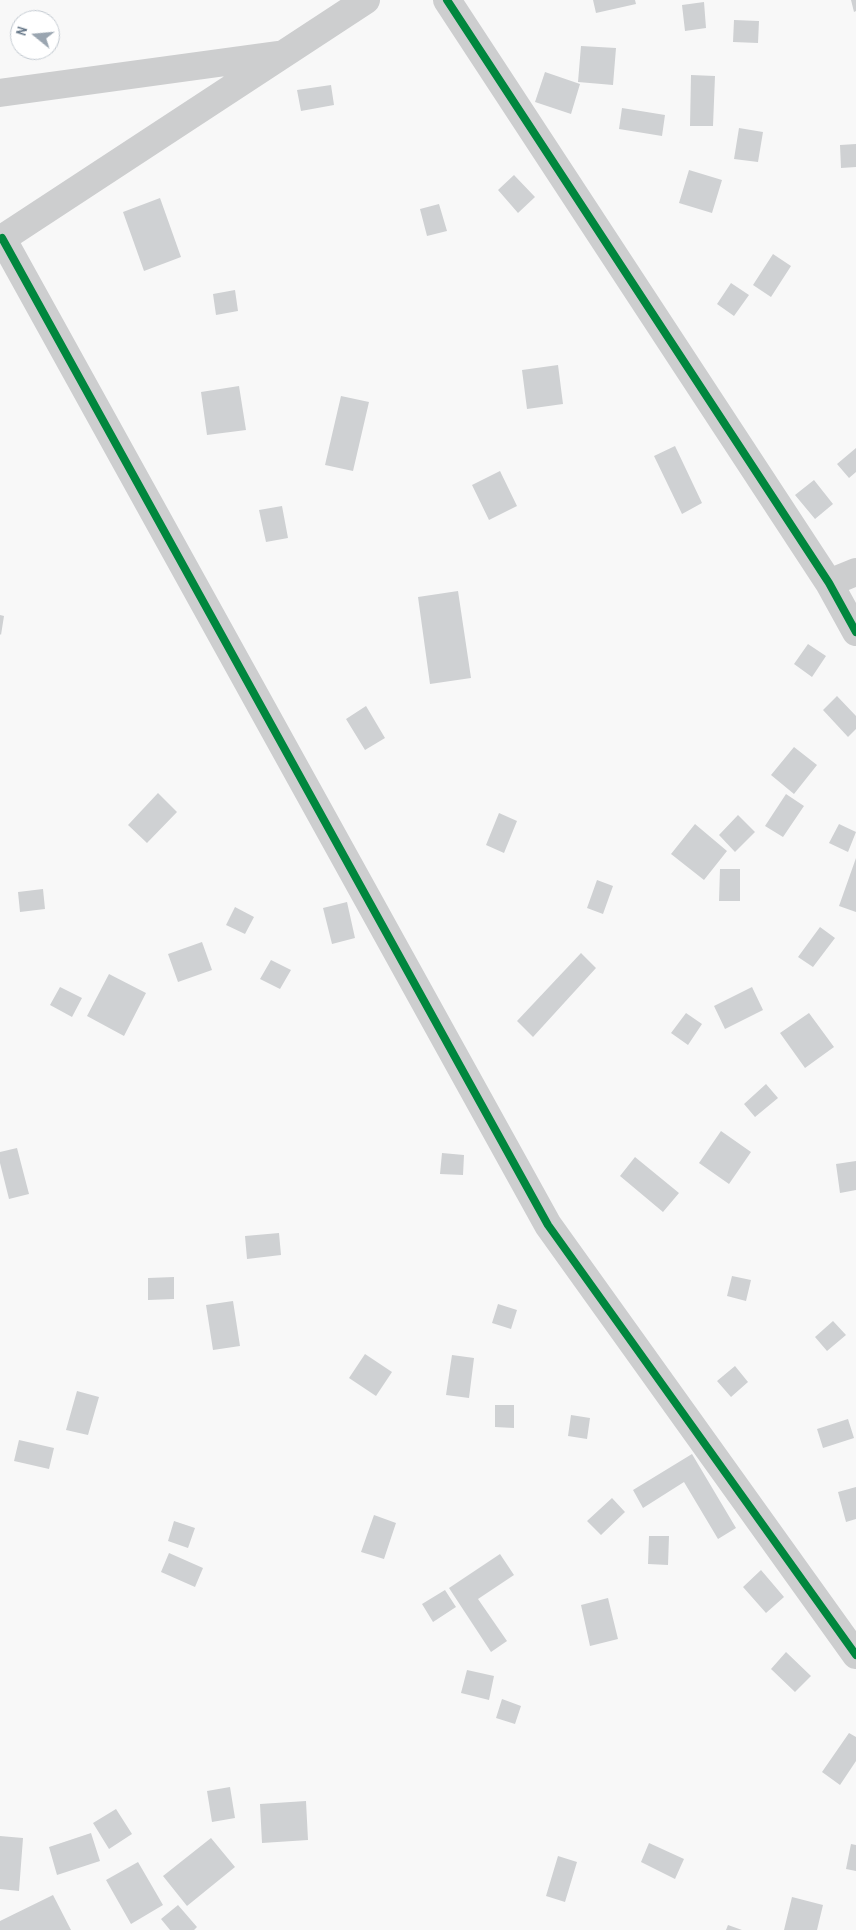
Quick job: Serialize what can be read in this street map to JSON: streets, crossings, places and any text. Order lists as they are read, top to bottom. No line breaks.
{"north":"left"}
